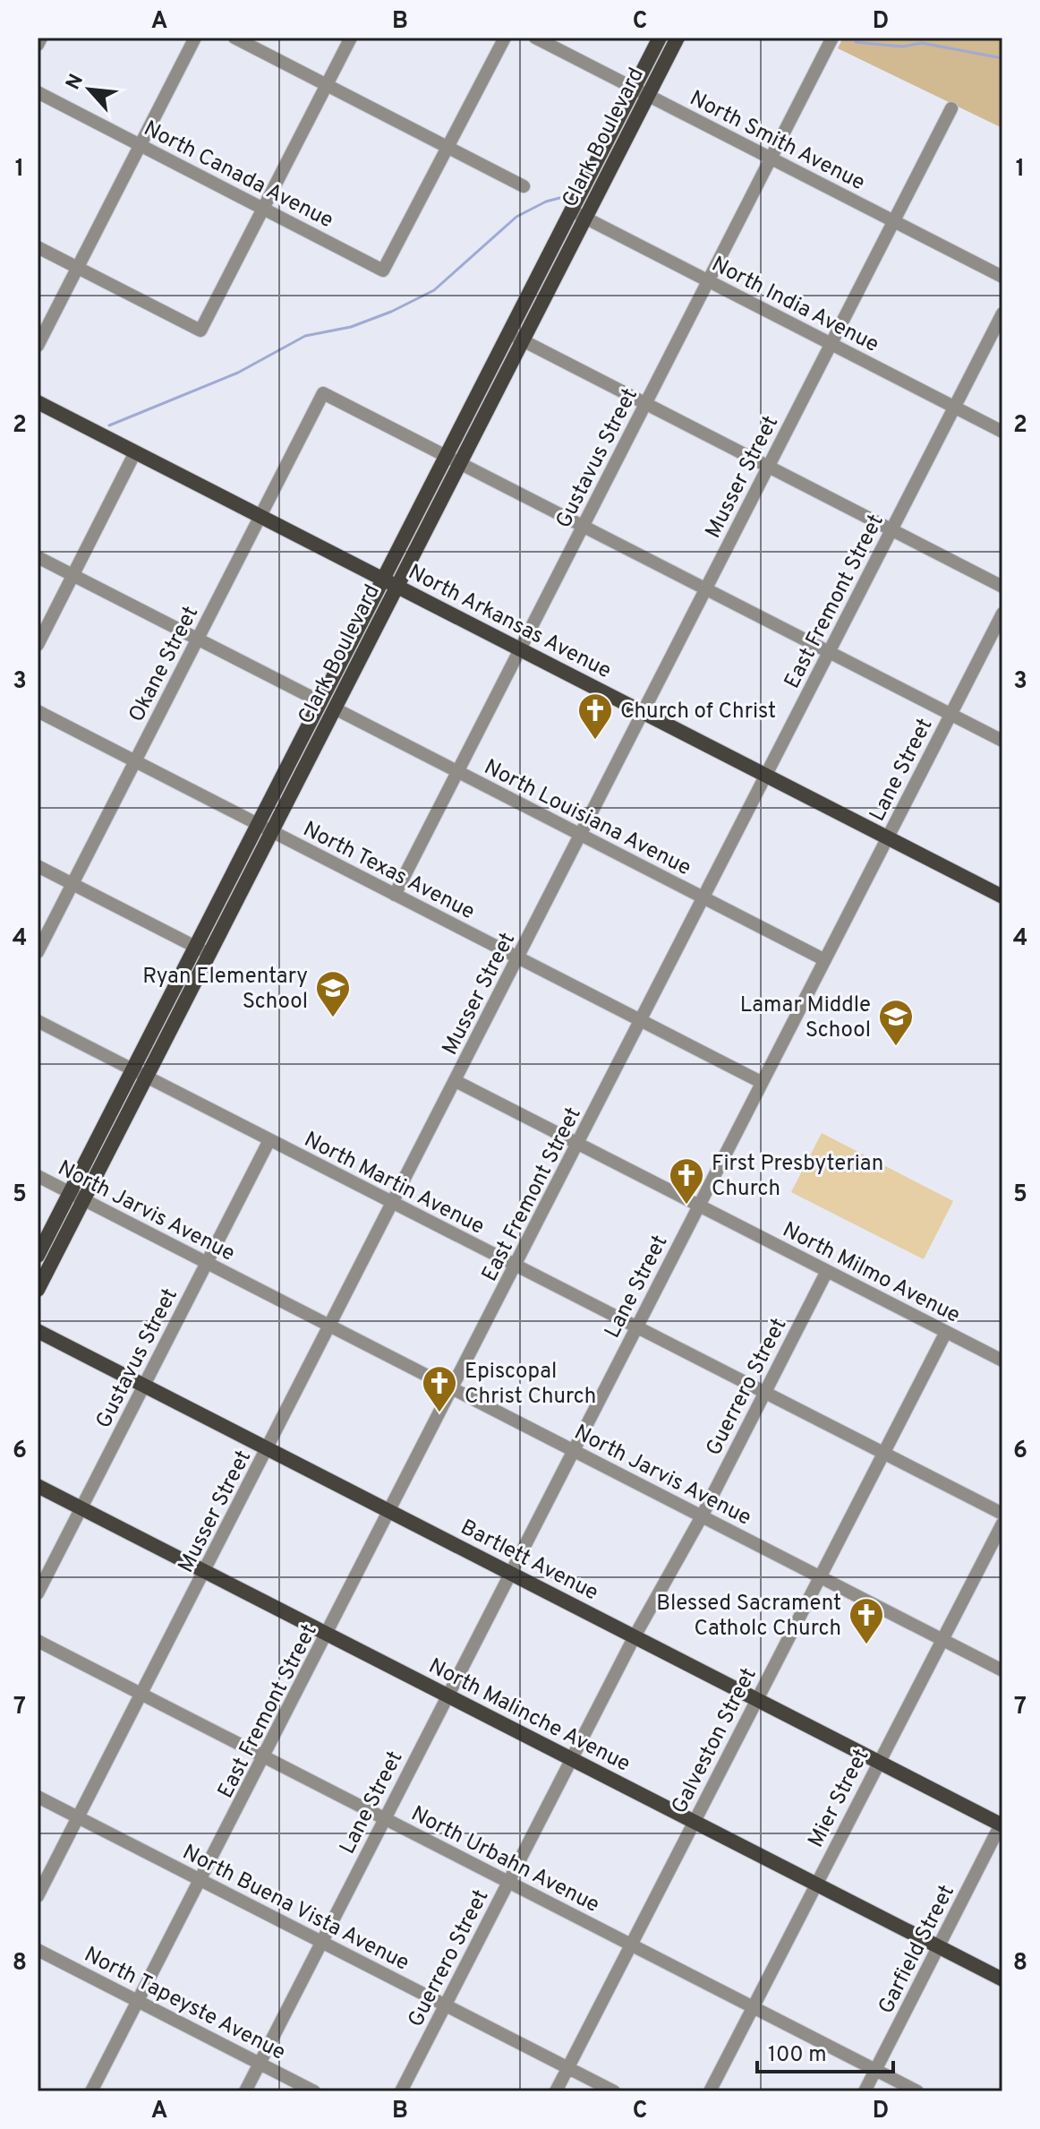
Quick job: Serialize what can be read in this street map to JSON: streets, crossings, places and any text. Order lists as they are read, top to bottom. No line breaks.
{"streets":{"main road":["Clark Boulevard","North Arkansas Avenue","Bartlett Avenue","North Malinche Avenue"],"street":["North Smith Avenue","North Canada Avenue","North India Avenue","Gustavus Street","Musser Street","East Fremont Street","Okane Street","Lane Street","North Louisiana Avenue","North Texas Avenue","North Martin Avenue","North Jarvis Avenue","North Milmo Avenue","Guerrero Street","Galveston Street","Mier Street","North Urbahn Avenue","North Buena Vista Avenue","Garfield Street","North Tapeyste Avenue"]},"crossings":[["Clark Boulevard","North Smith Avenue"],["Clark Boulevard","North India Avenue"],["Clark Boulevard","North Arkansas Avenue"],["Clark Boulevard","Okane Street"],["Clark Boulevard","North Louisiana Avenue"],["Clark Boulevard","North Texas Avenue"],["Clark Boulevard","North Martin Avenue"],["Clark Boulevard","North Jarvis Avenue"],["North Smith Avenue","Gustavus Street"],["North Smith Avenue","Musser Street"],["North India Avenue","Gustavus Street"],["North India Avenue","Musser Street"],["North India Avenue","East Fremont Street"],["Gustavus Street","North Arkansas Avenue"],["Gustavus Street","North Louisiana Avenue"],["Gustavus Street","North Texas Avenue"],["Gustavus Street","North Martin Avenue"],["Gustavus Street","North Jarvis Avenue"],["Gustavus Street","Bartlett Avenue"],["Gustavus Street","North Malinche Avenue"],["Musser Street","North Arkansas Avenue"],["Musser Street","North Louisiana Avenue"],["Musser Street","North Texas Avenue"],["Musser Street","North Martin Avenue"],["Musser Street","North Jarvis Avenue"],["Musser Street","North Milmo Avenue"],["Musser Street","Bartlett Avenue"],["Musser Street","North Malinche Avenue"],["Musser Street","North Urbahn Avenue"],["Musser Street","North Buena Vista Avenue"],["East Fremont Street","North Arkansas Avenue"],["East Fremont Street","North Louisiana Avenue"],["East Fremont Street","North Texas Avenue"],["East Fremont Street","North Martin Avenue"],["East Fremont Street","North Jarvis Avenue"],["East Fremont Street","North Milmo Avenue"],["East Fremont Street","Bartlett Avenue"],["East Fremont Street","North Malinche Avenue"],["East Fremont Street","North Urbahn Avenue"],["East Fremont Street","North Buena Vista Avenue"],["East Fremont Street","North Tapeyste Avenue"],["North Arkansas Avenue","Okane Street"],["North Arkansas Avenue","Lane Street"],["Okane Street","North Louisiana Avenue"],["Okane Street","North Texas Avenue"],["Lane Street","North Louisiana Avenue"],["Lane Street","North Texas Avenue"],["Lane Street","North Martin Avenue"],["Lane Street","North Jarvis Avenue"],["Lane Street","North Milmo Avenue"],["Lane Street","Bartlett Avenue"],["Lane Street","North Malinche Avenue"],["Lane Street","North Urbahn Avenue"],["Lane Street","North Buena Vista Avenue"],["Lane Street","North Tapeyste Avenue"],["North Martin Avenue","Guerrero Street"],["North Martin Avenue","Galveston Street"],["North Jarvis Avenue","Guerrero Street"],["North Jarvis Avenue","Galveston Street"],["North Jarvis Avenue","Mier Street"],["North Milmo Avenue","Guerrero Street"],["North Milmo Avenue","Galveston Street"],["Guerrero Street","Bartlett Avenue"],["Guerrero Street","North Malinche Avenue"],["Guerrero Street","North Urbahn Avenue"],["Guerrero Street","North Buena Vista Avenue"],["Bartlett Avenue","Galveston Street"],["Bartlett Avenue","Mier Street"],["Bartlett Avenue","Garfield Street"],["North Malinche Avenue","Galveston Street"],["North Malinche Avenue","Mier Street"],["North Malinche Avenue","Garfield Street"],["Galveston Street","North Urbahn Avenue"],["Galveston Street","North Buena Vista Avenue"],["Mier Street","North Urbahn Avenue"],["North Urbahn Avenue","Garfield Street"]],"places":{"church":["Church of Christ","First Presbyterian Church","Episcopal Christ Church","Blessed Sacrament Catholc Church"],"school or university":["Ryan Elementary School","Lamar Middle School"]},"scale_bar":"100 m","north":"top left","grid":{"columns":["A","B","C","D"],"rows":["1","2","3","4","5","6","7","8"]}}
